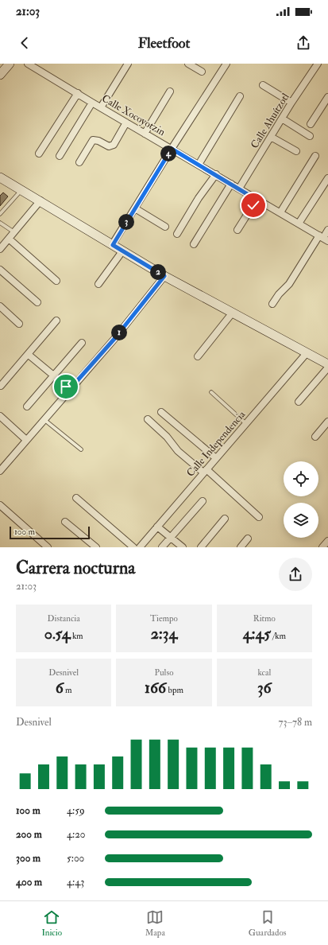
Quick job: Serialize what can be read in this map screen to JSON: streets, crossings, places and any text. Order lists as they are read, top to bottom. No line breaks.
{"streets":{"street":["Calle Xocoyotzin","Calle Ahuítzotl","Calle Independencia"]},"crossings":[["Calle Xocoyotzin","Calle Ahuítzotl"]],"scale_bar":"100 m","page":{"status":"21:03","header":"Fleetfoot","pins":["4","3","2","1"],"scale":"100 m","heading":["Carrera nocturna","21:03"],"stats":[["Distancia","0.54 km"],["Tiempo","2:34"],["Ritmo","4:45 /km"],["Desnivel","6 m"],["Pulso","166 bpm"],["kcal","36"]],"chart":["Desnivel","73–78 m"],"list":[{"name":"100 m","note":"4:59"},{"name":"200 m","note":"4:20"},{"name":"300 m","note":"5:00"},{"name":"400 m","note":"4:43"}],"tabs":["Inicio","Mapa","Guardados"]}}
